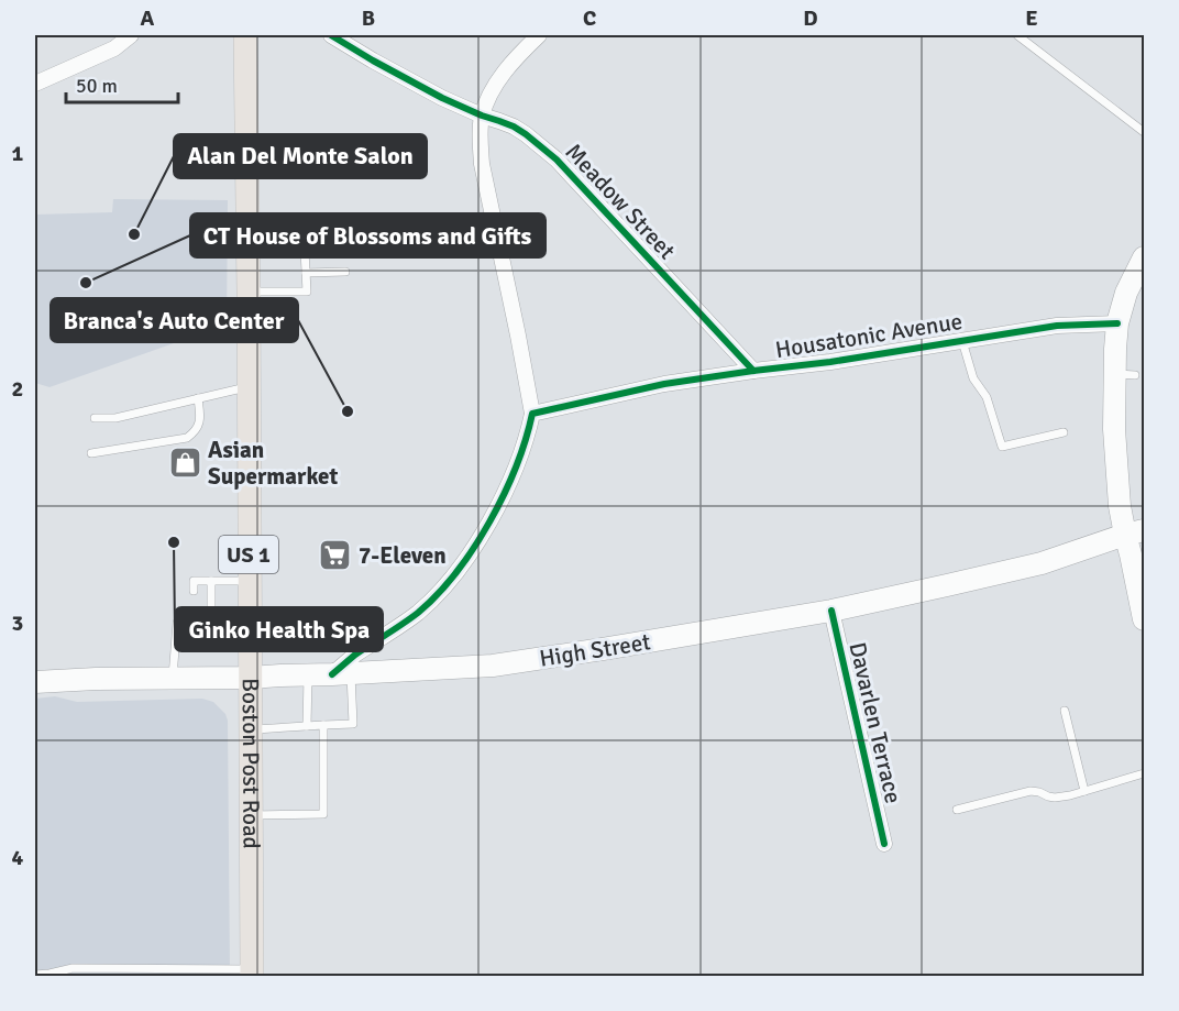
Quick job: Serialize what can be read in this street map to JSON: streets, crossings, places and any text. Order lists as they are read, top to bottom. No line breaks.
{"streets":{"main road":["US 1","High Street","Boston Post Road"],"street":["Meadow Street","Housatonic Avenue","Davarlen Terrace"]},"crossings":[["Meadow Street","Housatonic Avenue"],["High Street","Davarlen Terrace"],["High Street","Boston Post Road"]],"places":{"other":["Alan Del Monte Salon","CT House of Blossoms and Gifts","Branca's Auto Center","Ginko Health Spa"],"shop":["Asian Supermarket"],"supermarket":["7-Eleven"]},"scale_bar":"50 m","grid":{"columns":["A","B","C","D","E"],"rows":["1","2","3","4"]}}
